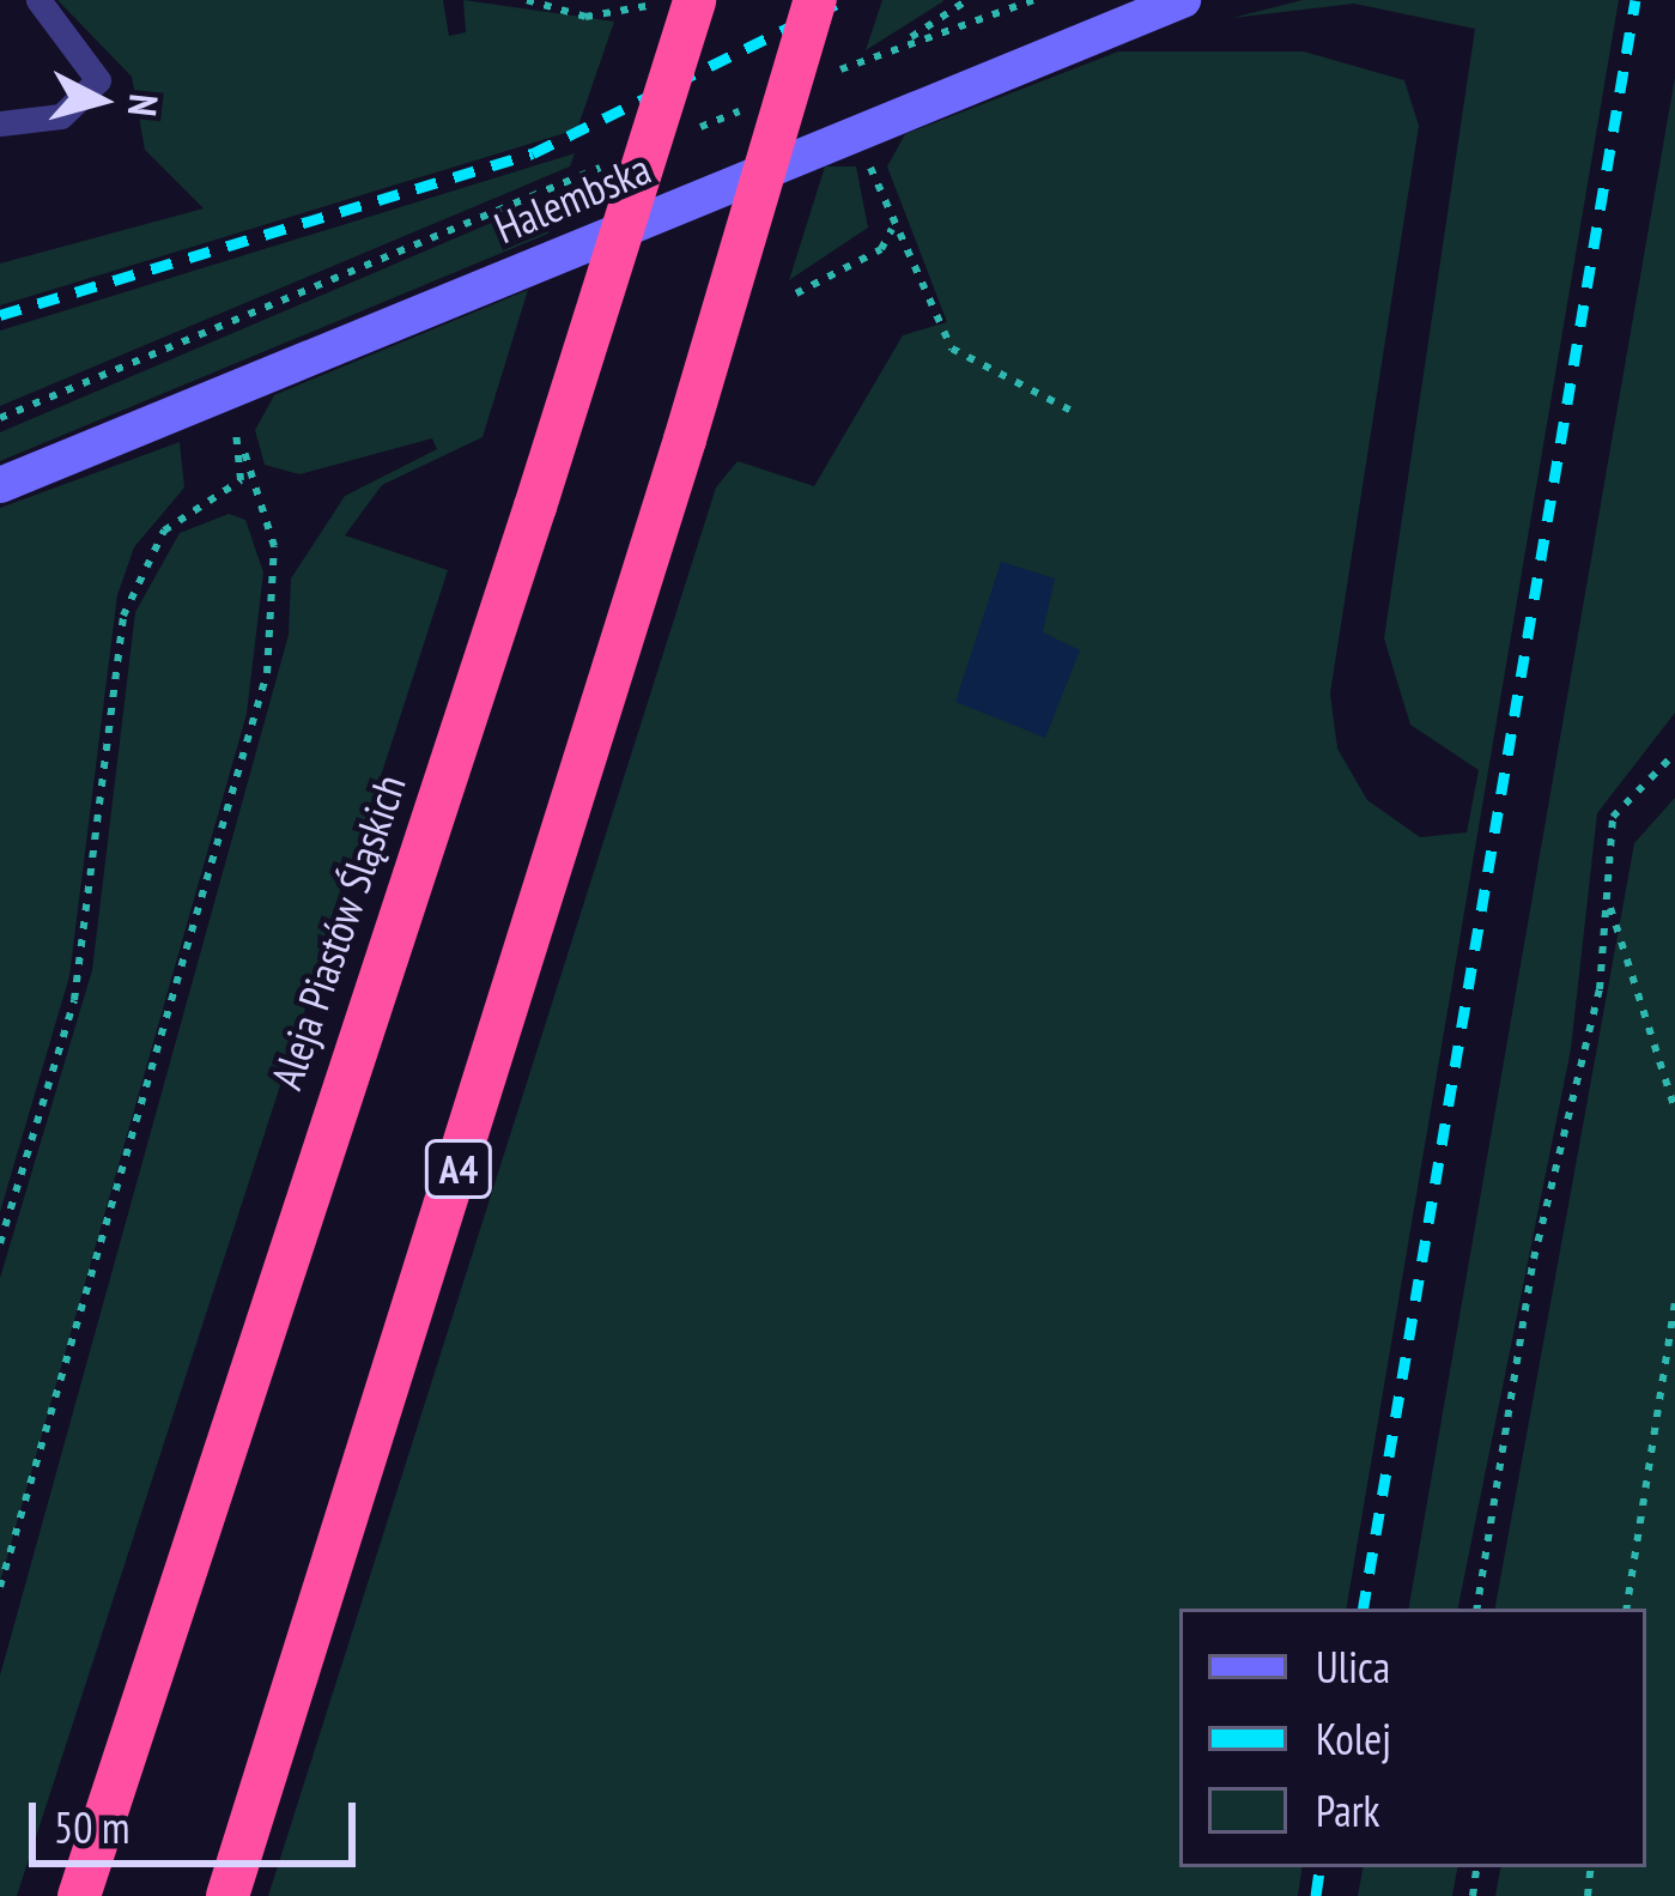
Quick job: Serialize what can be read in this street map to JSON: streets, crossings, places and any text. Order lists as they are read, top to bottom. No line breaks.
{"streets":{"highway":["Aleja Piastów Śląskich","A4"],"street":["Halembska"]},"legend":["Ulica","Kolej","Park"],"scale_bar":"50 m","north":"right"}
